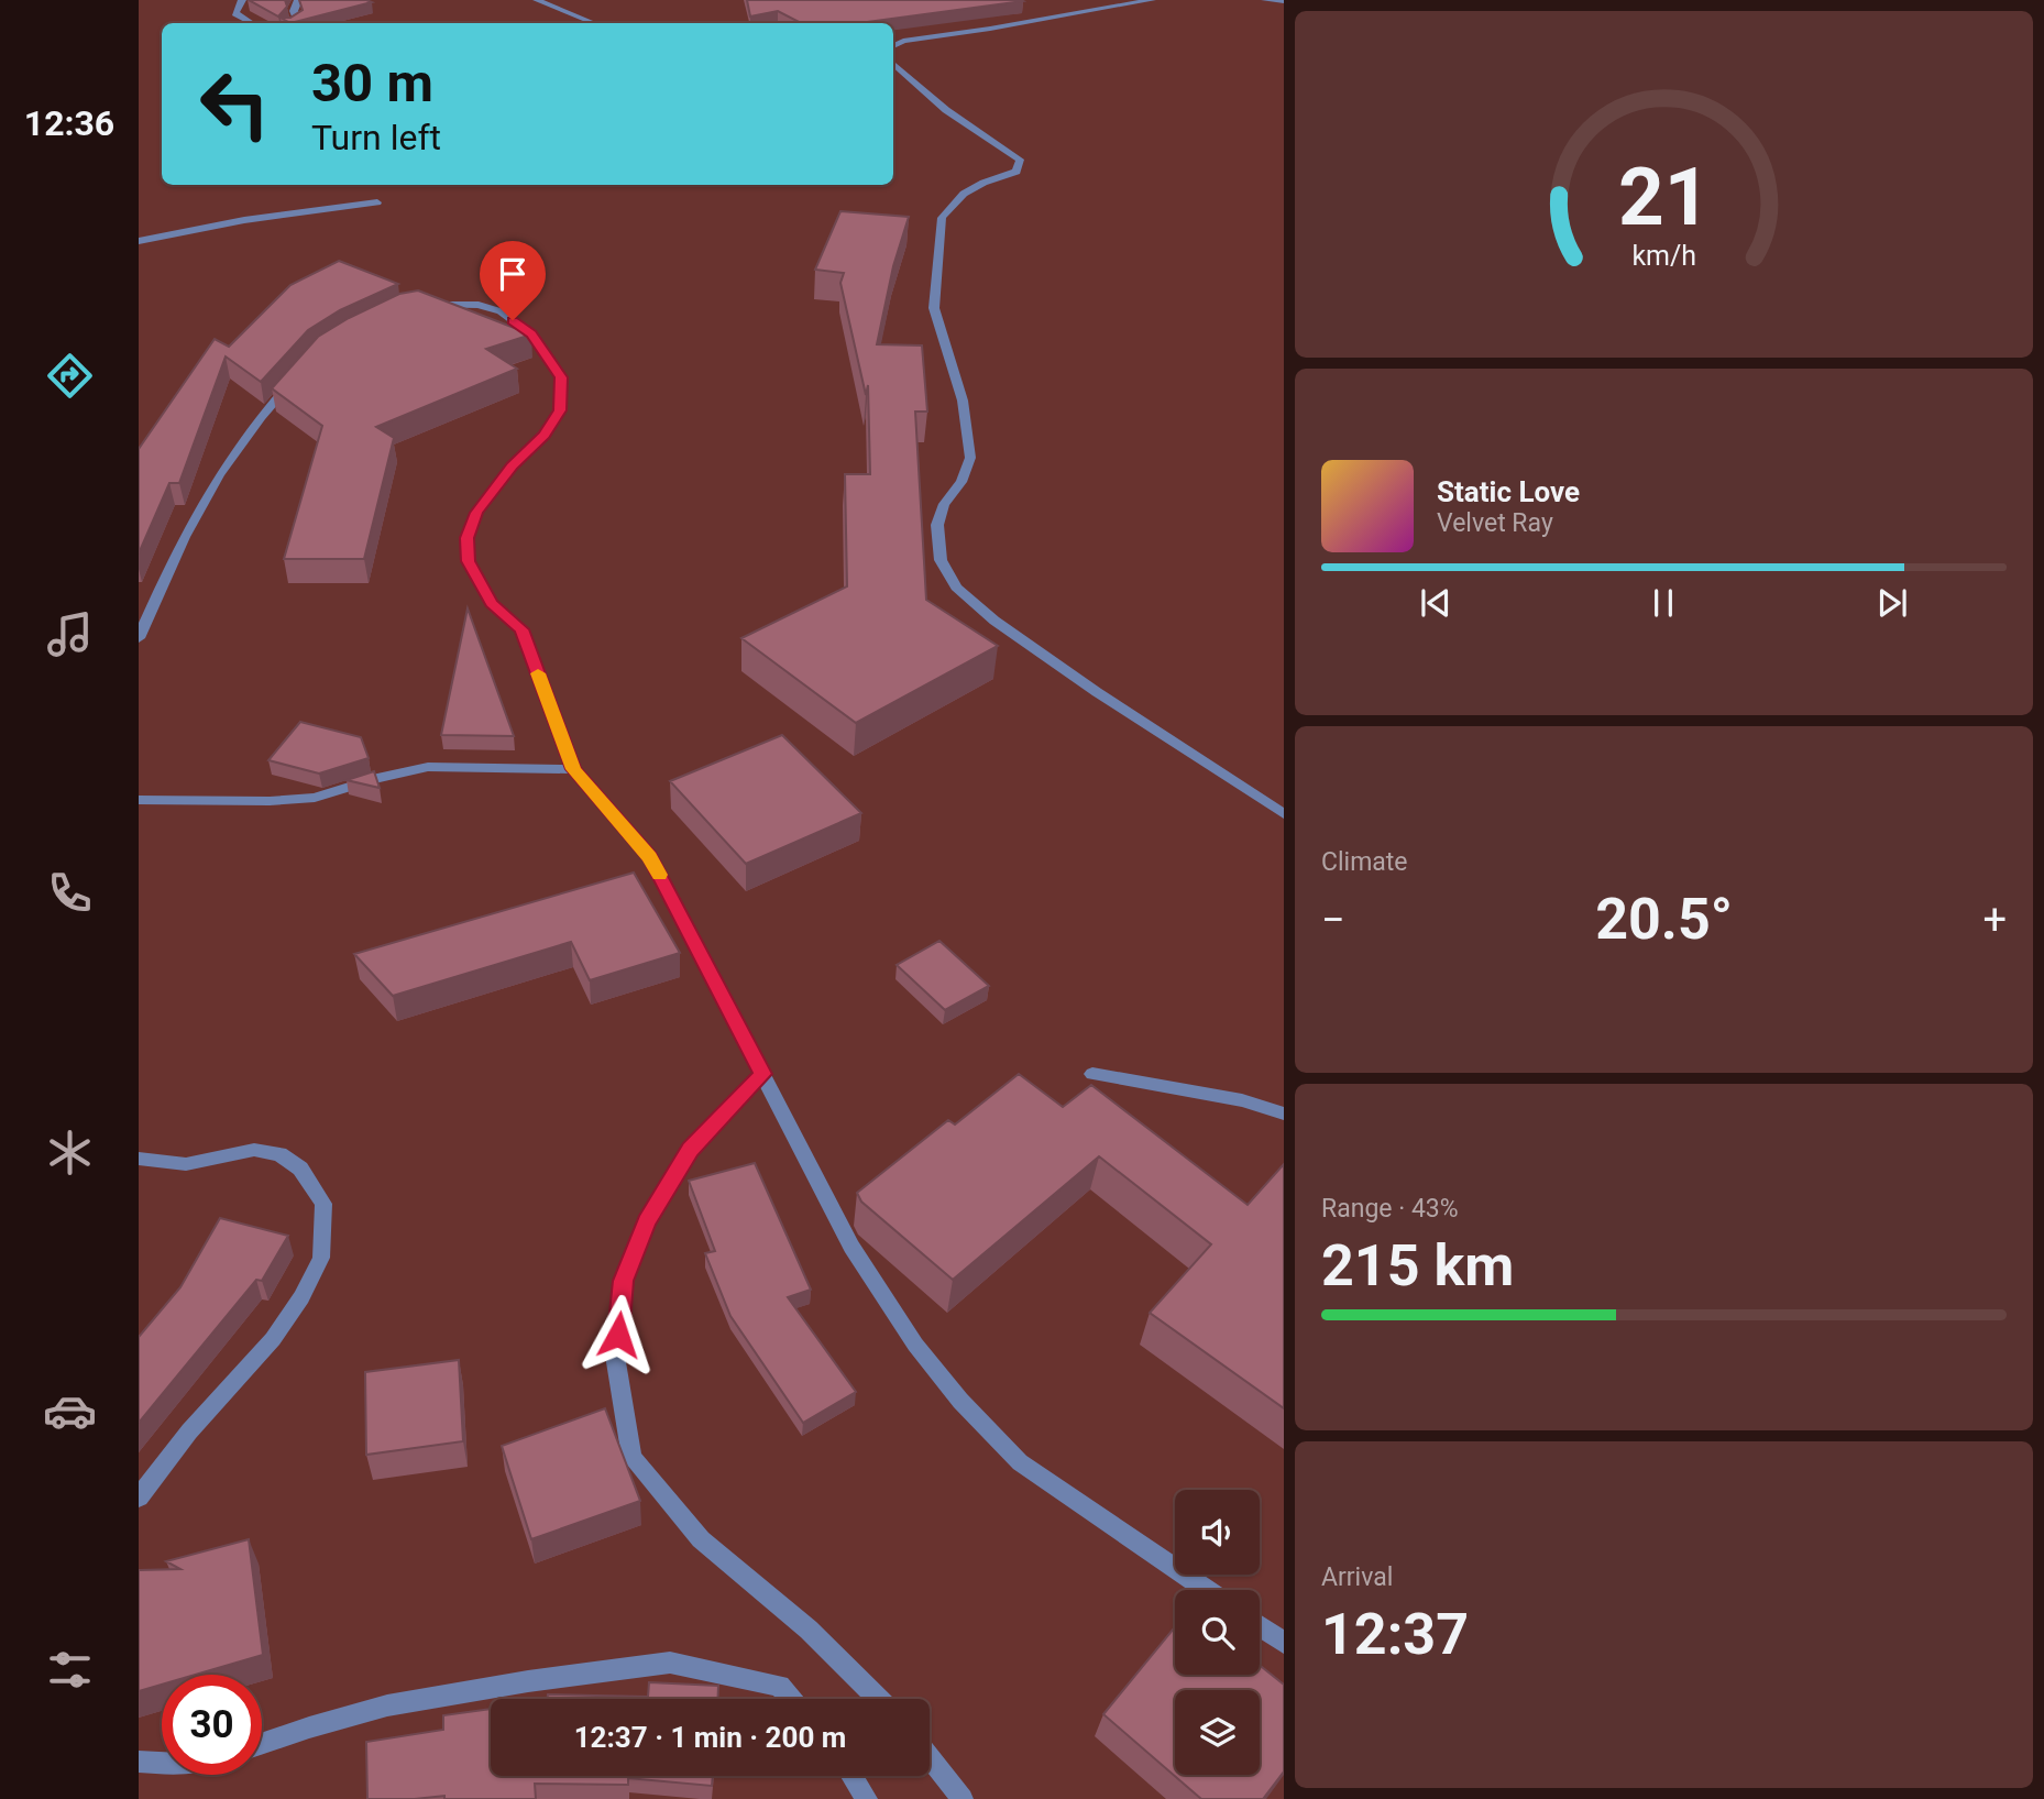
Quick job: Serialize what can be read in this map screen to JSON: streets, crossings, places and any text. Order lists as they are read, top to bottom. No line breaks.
{"page":{"tabs":"12:36","turn":["30 m","Turn left"],"song":["Static Love","Velvet Ray"],"tile":["Climate",["Range · 43%","215 km"],["Arrival","12:37"]],"heat":["−","20.5°","+"],"limit":"30","trip":"12:37 · 1 min · 200 m","gauge":["21","km/h"]}}
